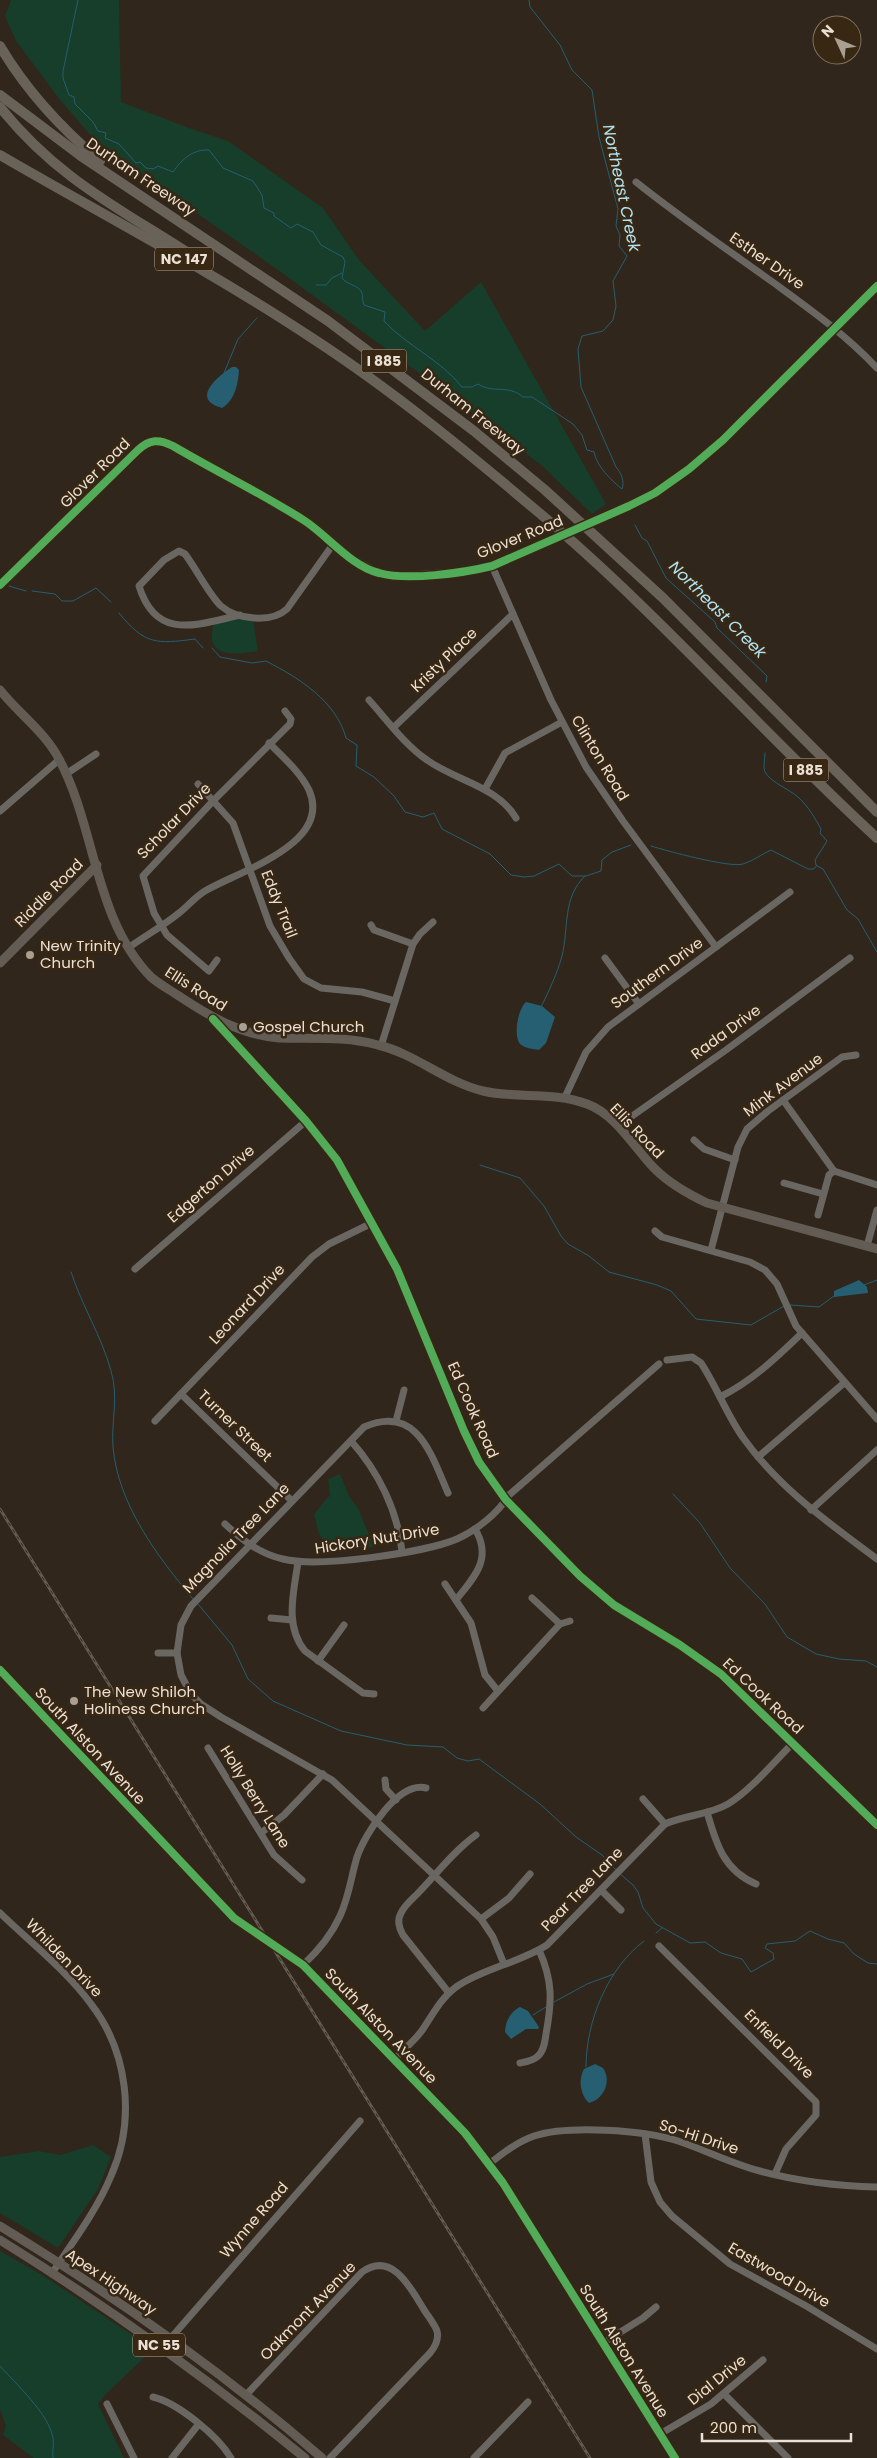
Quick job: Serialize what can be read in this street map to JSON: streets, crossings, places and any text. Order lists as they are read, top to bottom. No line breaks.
{"streets":{"highway":["Durham Freeway","NC 147","I 885"],"main road":["Riddle Road","Ellis Road","Apex Highway","NC 55"],"street":["Esther Drive","Glover Road","Kristy Place","Clinton Road","Scholar Drive","Eddy Trail","Southern Drive","Rada Drive","Mink Avenue","Edgerton Drive","Leonard Drive","Ed Cook Road","Turner Street","Magnolia Tree Lane","Hickory Nut Drive","South Alston Avenue","Holly Berry Lane","Pear Tree Lane","Whilden Drive","Enfield Drive","So-Hi Drive","Wynne Road","Eastwood Drive","Oakmont Avenue","Dial Drive"]},"crossings":[["Durham Freeway","I 885"],["NC 147","I 885"],["Esther Drive","Glover Road"],["Glover Road","Clinton Road"],["Kristy Place","Clinton Road"],["Clinton Road","Southern Drive"],["Scholar Drive","Eddy Trail"],["Riddle Road","Ellis Road"],["Southern Drive","Ellis Road"],["Ellis Road","Rada Drive"],["Ellis Road","Mink Avenue"],["Ellis Road","Ed Cook Road"],["Edgerton Drive","Ed Cook Road"],["Leonard Drive","Ed Cook Road"],["Leonard Drive","Turner Street"],["Ed Cook Road","Hickory Nut Drive"],["Ed Cook Road","Pear Tree Lane"],["Turner Street","Magnolia Tree Lane"],["Magnolia Tree Lane","Hickory Nut Drive"],["Magnolia Tree Lane","Pear Tree Lane"],["South Alston Avenue","Pear Tree Lane"],["South Alston Avenue","So-Hi Drive"],["South Alston Avenue","Dial Drive"],["Whilden Drive","Apex Highway"],["Enfield Drive","So-Hi Drive"],["So-Hi Drive","Eastwood Drive"],["Wynne Road","Apex Highway"],["Apex Highway","Oakmont Avenue"]],"water":["Northeast Creek"],"places":["New Trinity Church","Gospel Church","The New Shiloh Holiness Church"],"scale_bar":"200 m","north":"top left"}
